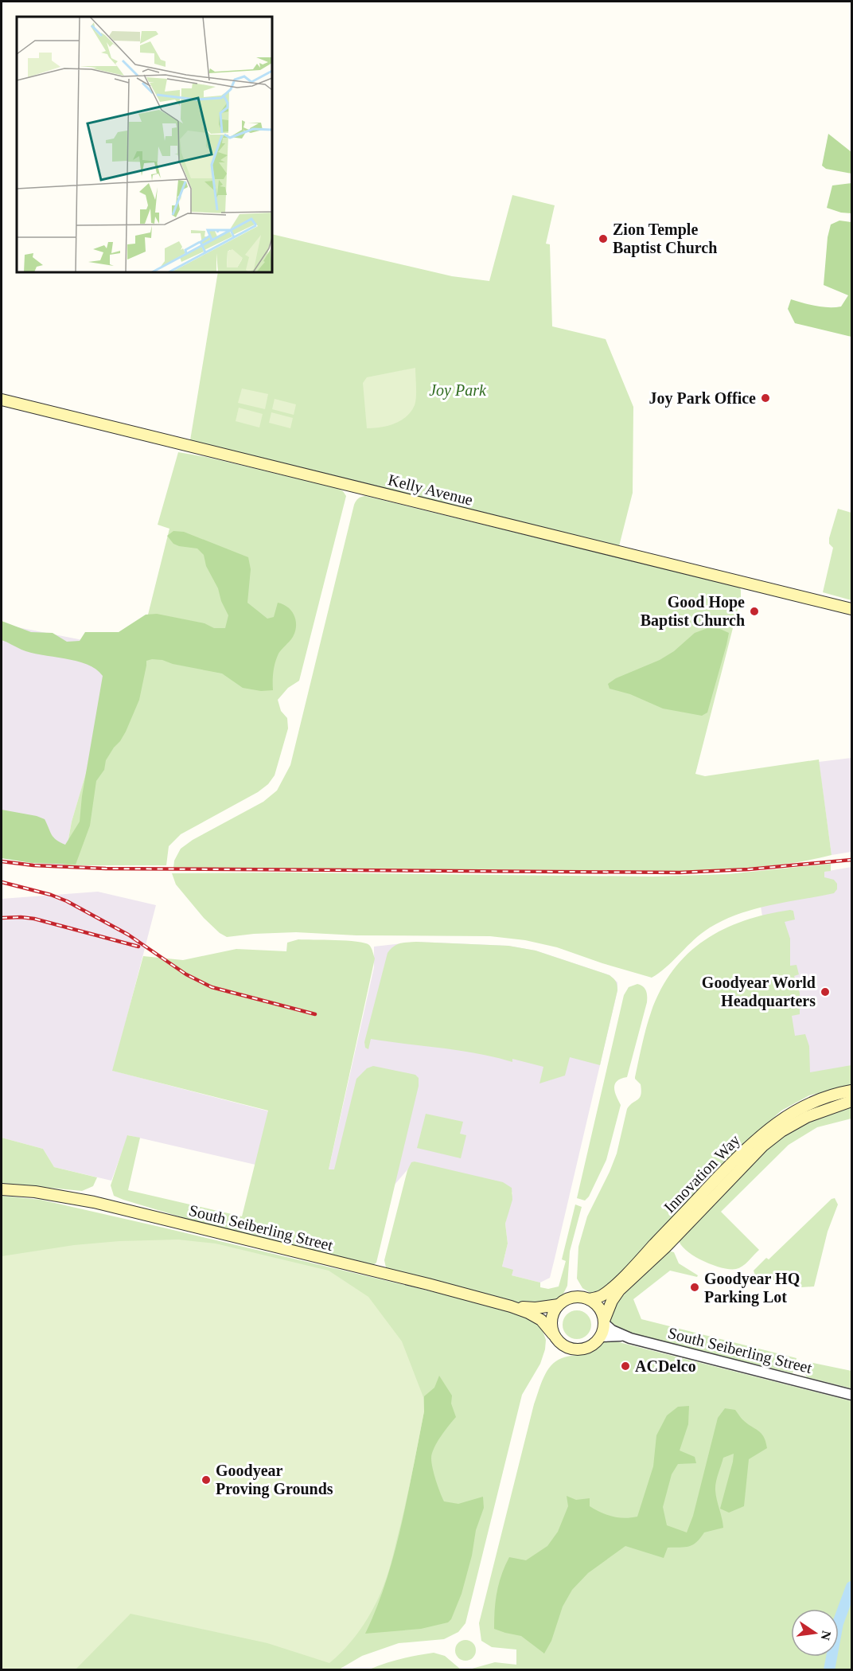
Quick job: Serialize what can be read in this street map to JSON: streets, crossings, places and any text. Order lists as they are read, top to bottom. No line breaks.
{"streets":{"main road":["Kelly Avenue","Innovation Way","South Seiberling Street"]},"crossings":[["Innovation Way","South Seiberling Street"]],"parks":["Joy Park"],"places":["Zion Temple Baptist Church","Joy Park Office","Good Hope Baptist Church","Goodyear World Headquarters","Goodyear HQ Parking Lot","ACDelco","Goodyear Proving Grounds"],"north":"right"}
